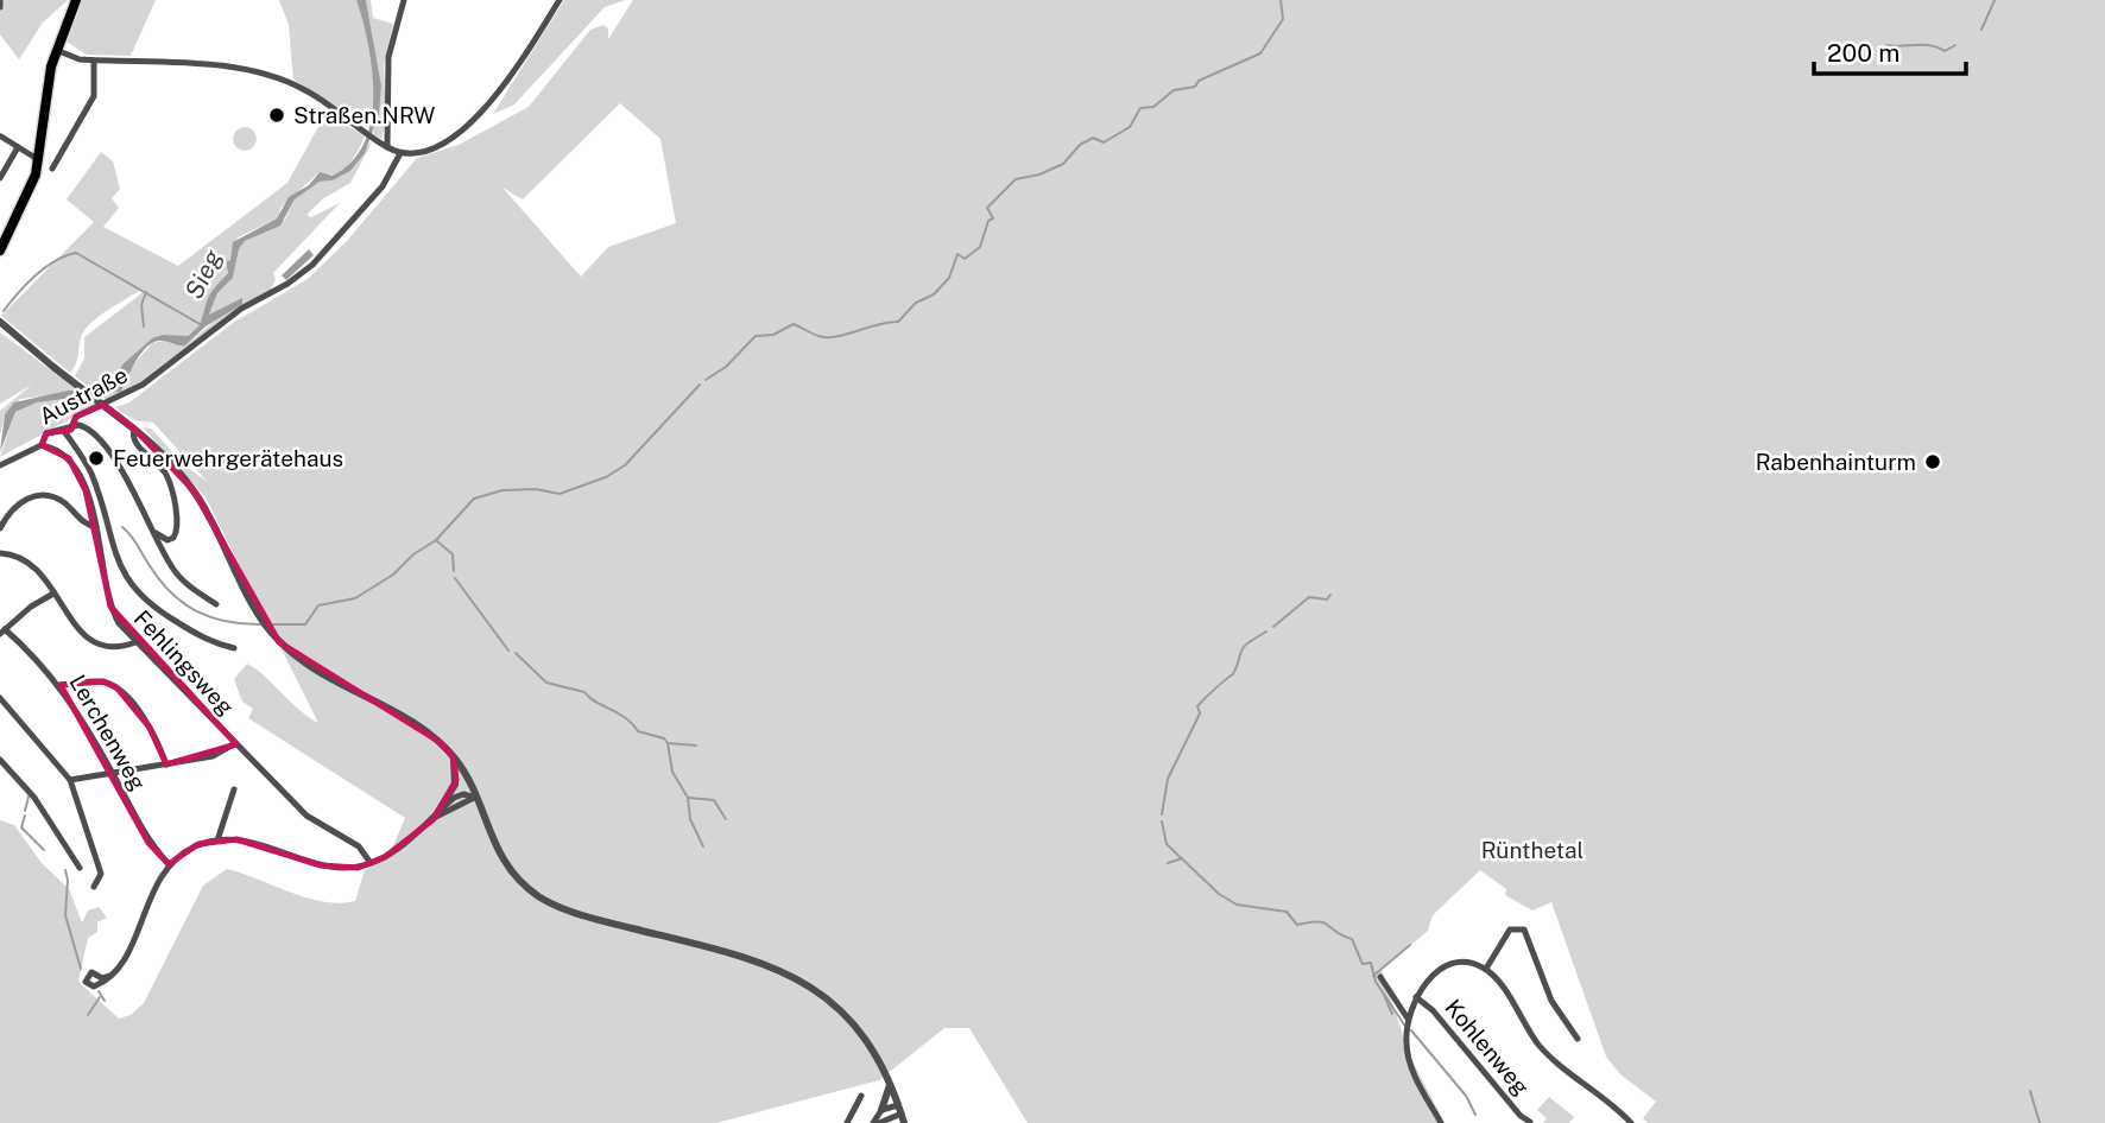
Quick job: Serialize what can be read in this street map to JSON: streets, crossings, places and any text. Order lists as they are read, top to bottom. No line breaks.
{"streets":{"street":["Austraße","Fehlingsweg","Lerchenweg","Kohlenweg"]},"crossings":[["Austraße","Fehlingsweg"]],"water":["Sieg"],"parks":["Rünthetal"],"places":["Straßen.NRW","Feuerwehrgerätehaus","Rabenhainturm"],"scale_bar":"200 m"}
